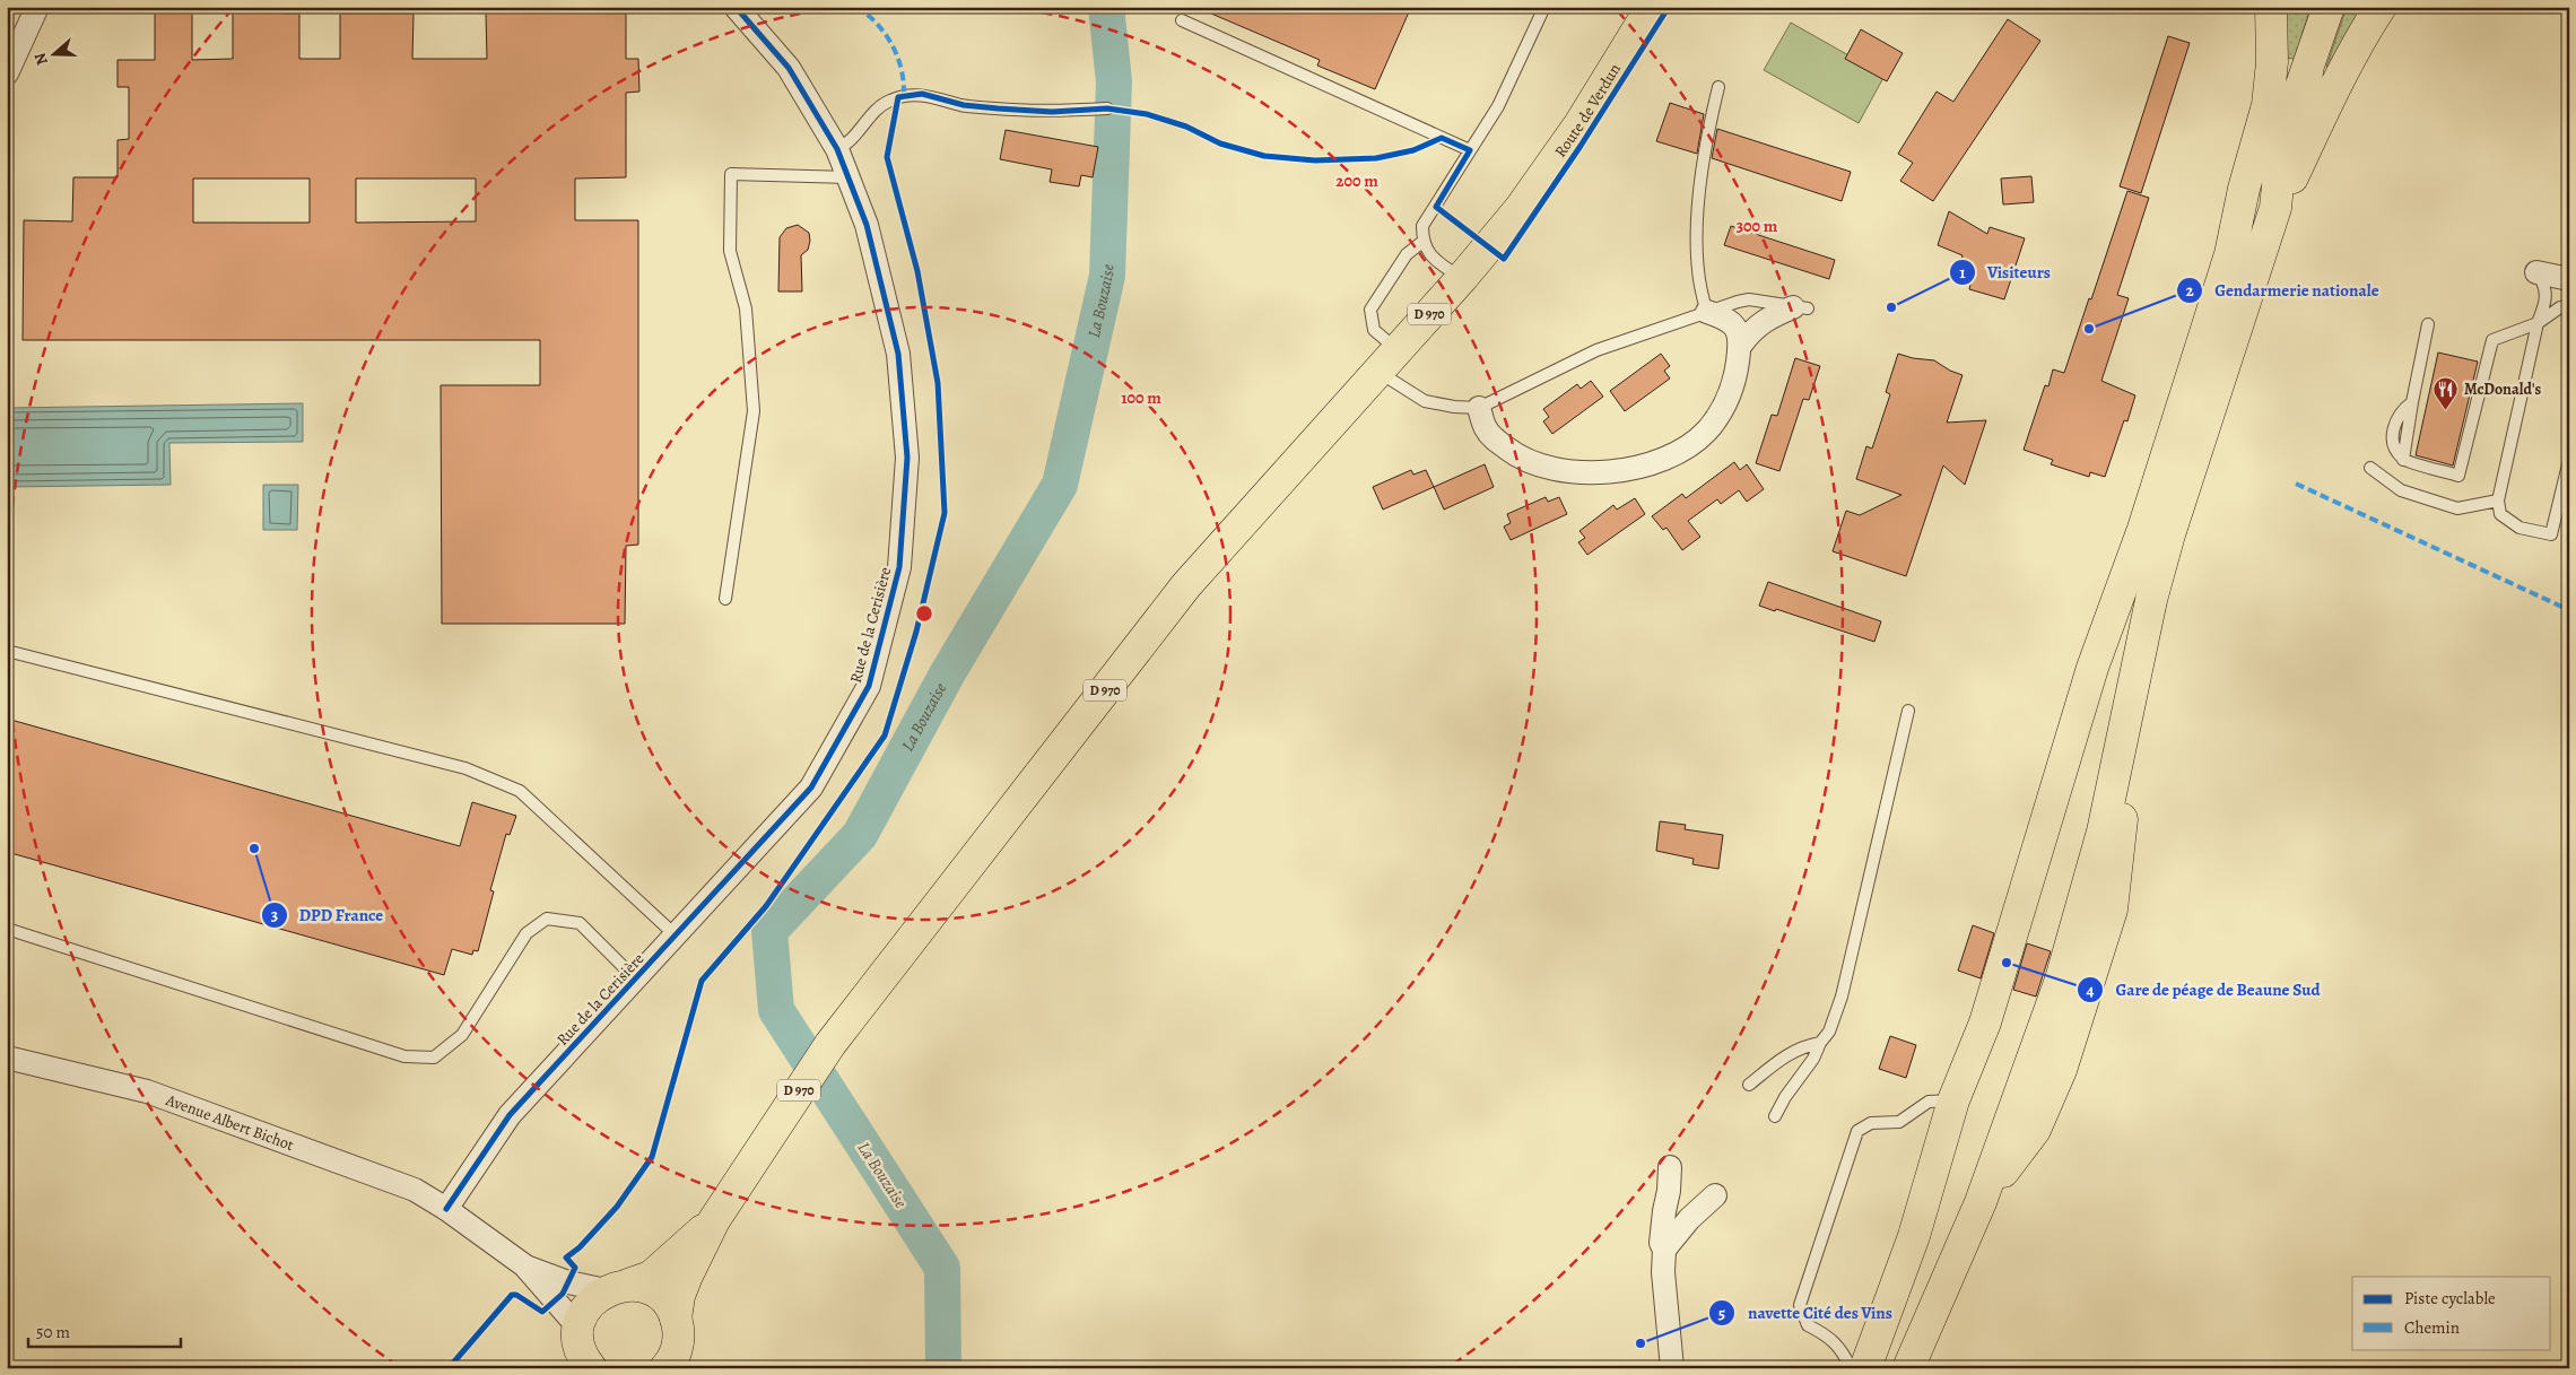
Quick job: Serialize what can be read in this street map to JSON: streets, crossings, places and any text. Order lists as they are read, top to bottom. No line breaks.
{"streets":{"main road":["Route de Verdun","D 970"],"street":["Rue de la Cerisière","Avenue Albert Bichot"]},"crossings":[["Route de Verdun","D 970"],["Rue de la Cerisière","Avenue Albert Bichot"]],"water":["La Bouzaise"],"places":{"other":["Visiteurs","Gendarmerie nationale","DPD France","Gare de péage de Beaune Sud","navette Cité des Vins"],"restaurant":["McDonald's"]},"legend":["Piste cyclable","Chemin"],"scale_bar":"50 m","north":"left","rings":["200 m","300 m","100 m"]}
